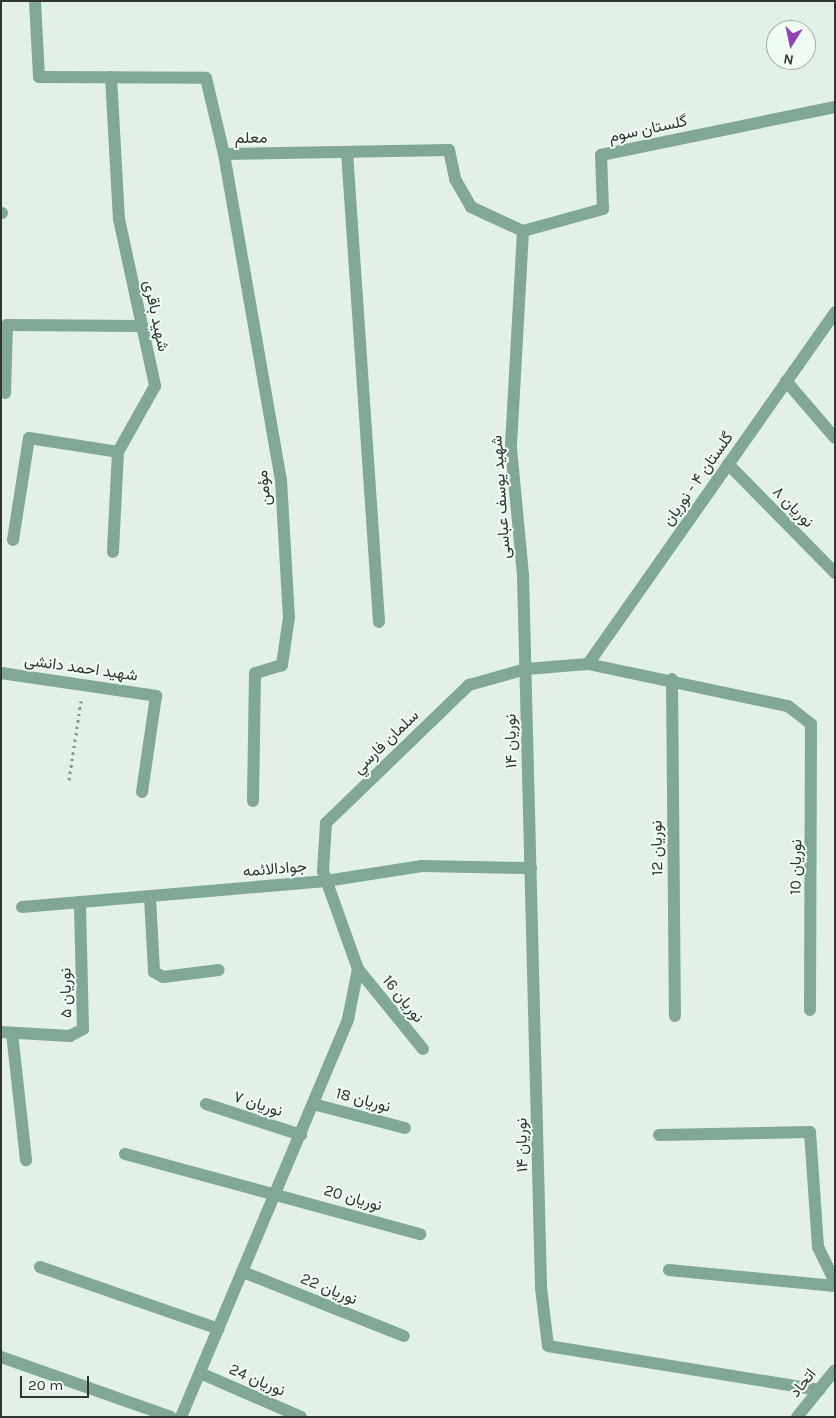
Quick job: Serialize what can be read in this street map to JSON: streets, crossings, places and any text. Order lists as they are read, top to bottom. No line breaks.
{"streets":{"street":["گلستان سوم","معلم","شهید باقری","گلستان ۴ - نوریان","مؤمن","شهید یوسف عباسی","نوریان ۸","شهید احمد دانشی","نوریان ۱۴","سلمان فارسي","نوریان 12","نوریان 10","جوادالائمه","نوریان ۵","نوریان 16","نوریان 18","نوریان ۷","نوریان 20","نوریان 22","نوریان 24","اتحاد"]},"crossings":[["گلستان سوم","معلم"],["گلستان سوم","شهید یوسف عباسی"],["معلم","شهید باقری"],["معلم","مؤمن"],["معلم","شهید یوسف عباسی"],["گلستان ۴ - نوریان","نوریان ۸"],["گلستان ۴ - نوریان","سلمان فارسي"],["شهید یوسف عباسی","نوریان ۱۴"],["شهید یوسف عباسی","سلمان فارسي"],["نوریان ۱۴","سلمان فارسي"],["نوریان ۱۴","جوادالائمه"],["نوریان ۱۴","اتحاد"],["سلمان فارسي","نوریان 12"],["سلمان فارسي","نوریان 10"],["سلمان فارسي","جوادالائمه"],["سلمان فارسي","نوریان 16"],["جوادالائمه","نوریان ۵"]],"scale_bar":"20 m","north":"bottom"}
